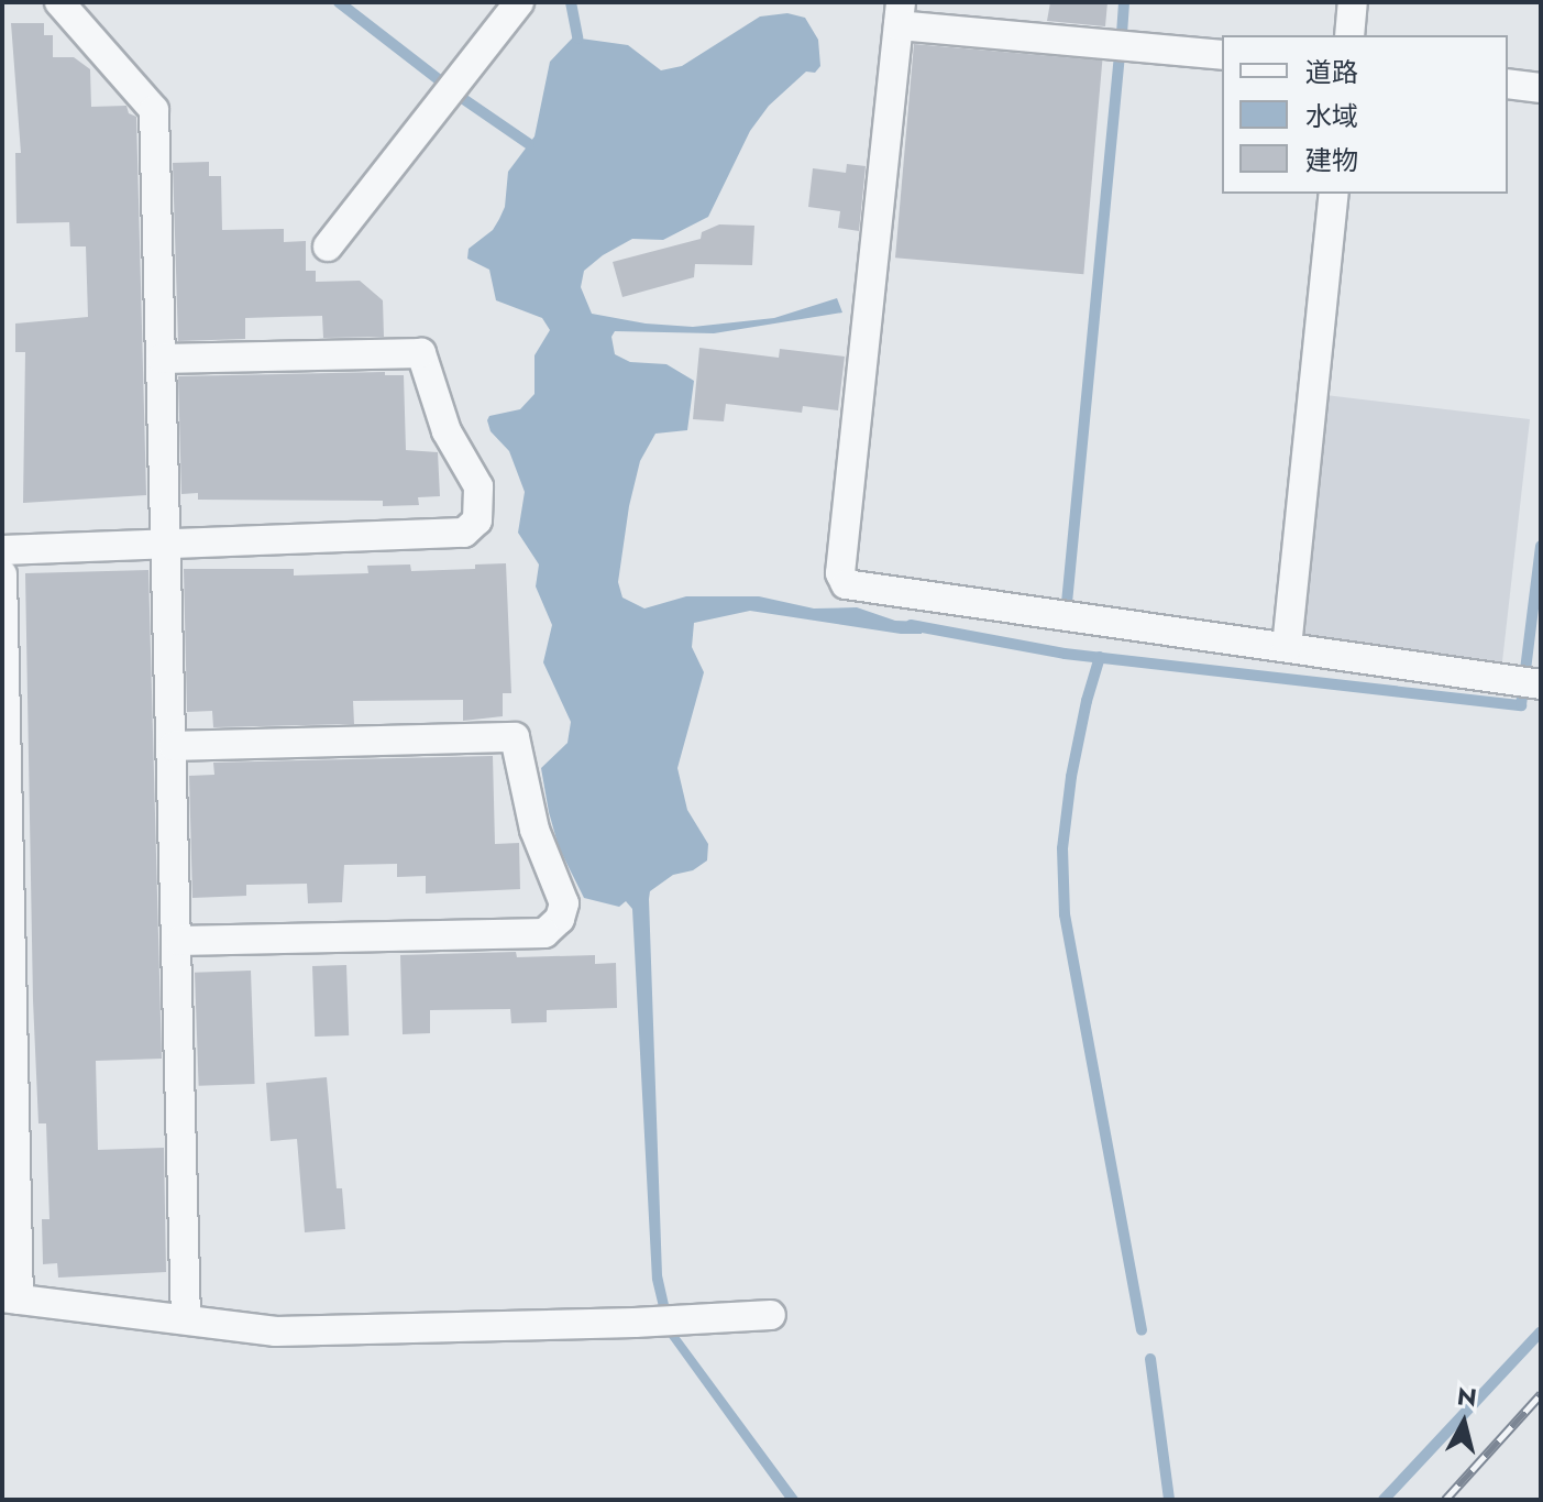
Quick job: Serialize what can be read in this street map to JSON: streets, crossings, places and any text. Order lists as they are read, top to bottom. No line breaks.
{"legend":["道路","水域","建物"],"north":"top"}
